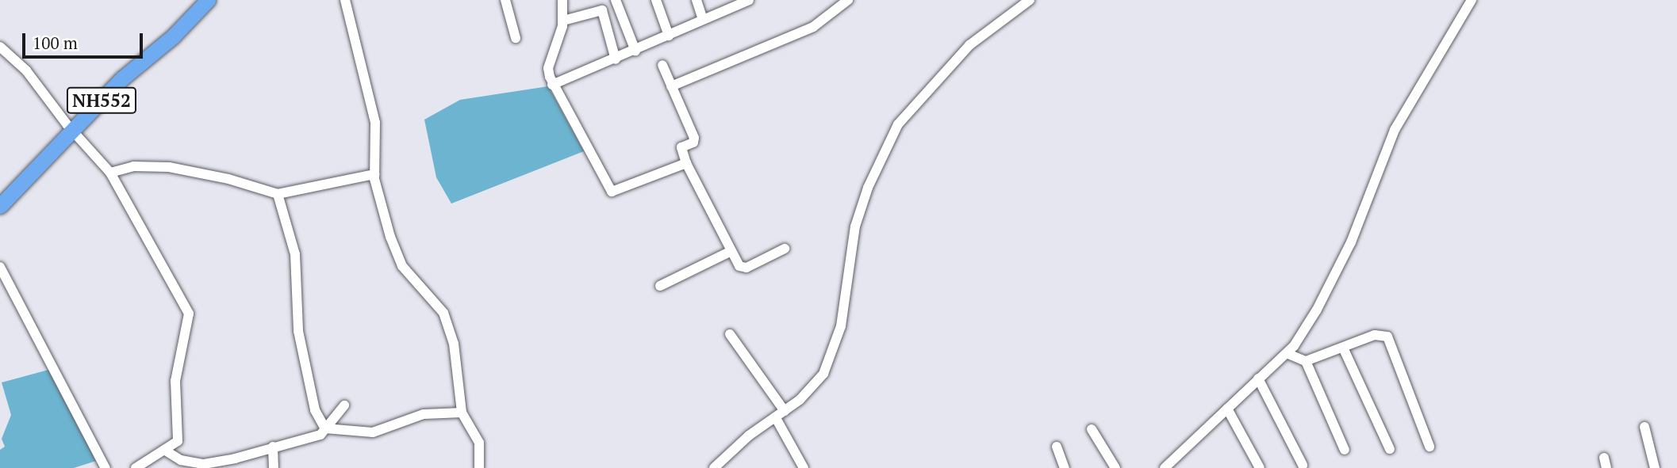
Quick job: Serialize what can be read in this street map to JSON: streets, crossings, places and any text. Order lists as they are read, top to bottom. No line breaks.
{"streets":{"highway":["NH552"]},"scale_bar":"100 m"}
